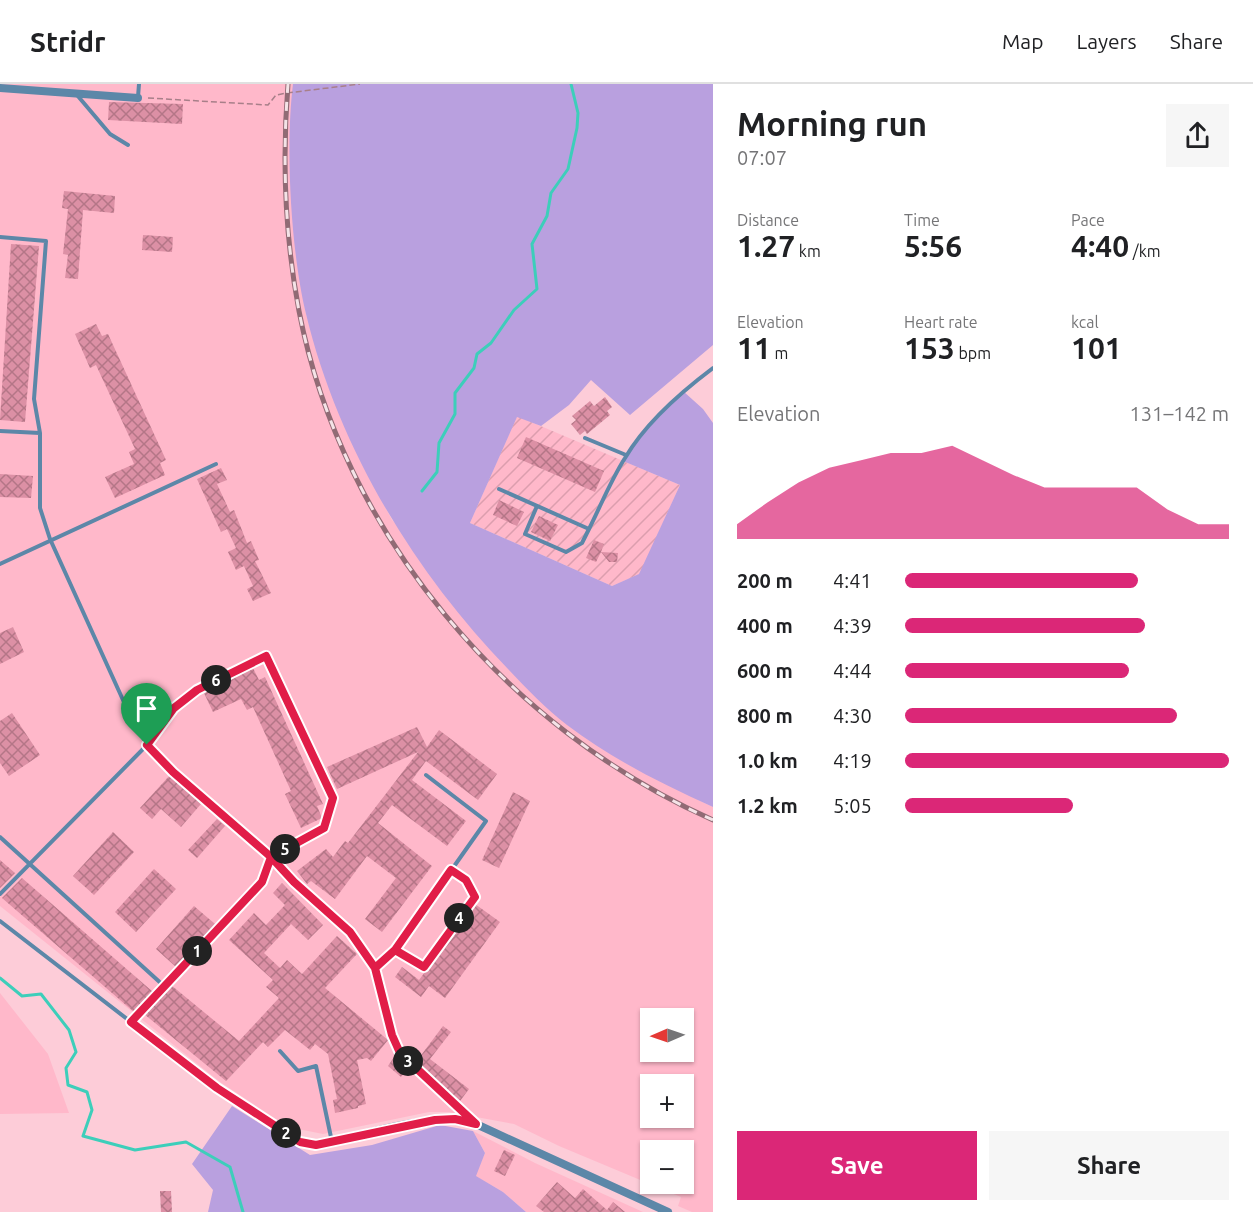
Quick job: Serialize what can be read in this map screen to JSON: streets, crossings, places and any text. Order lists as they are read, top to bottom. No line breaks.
{"north":"left","page":{"header":"Stridr","nav":["Map","Layers","Share"],"heading":["Morning run","07:07"],"stats":[["Distance","1.27 km"],["Time","5:56"],["Pace","4:40 /km"],["Elevation","11 m"],["Heart rate","153 bpm"],["kcal","101"]],"chart":["Elevation","131–142 m"],"list":[{"name":"200 m","note":"4:41"},{"name":"400 m","note":"4:39"},{"name":"600 m","note":"4:44"},{"name":"800 m","note":"4:30"},{"name":"1.0 km","note":"4:19"},{"name":"1.2 km","note":"5:05"}],"pins":["6","5","4","1","3","2"],"map_buttons":["+","−"],"buttons":["Save","Share"]}}
